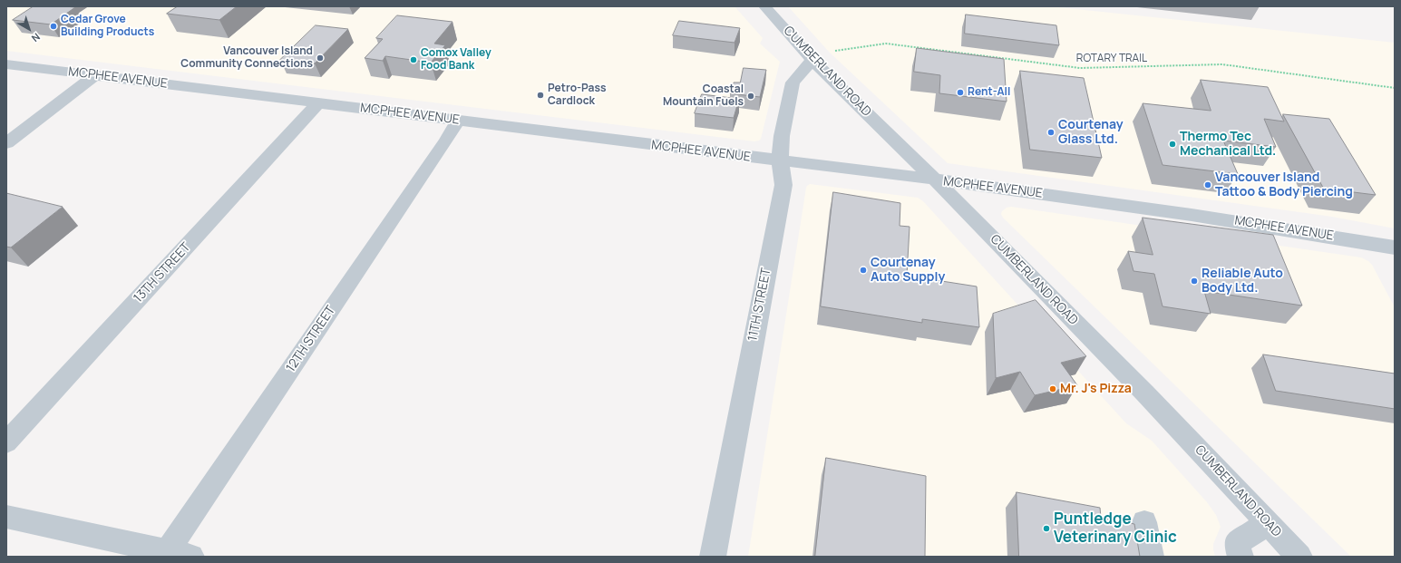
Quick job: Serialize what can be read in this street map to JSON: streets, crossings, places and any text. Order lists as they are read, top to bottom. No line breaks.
{"streets":{"street":["CUMBERLAND ROAD","MCPHEE AVENUE","13TH STREET","11TH STREET","12TH STREET"],"path":["ROTARY TRAIL"]},"crossings":[["CUMBERLAND ROAD","MCPHEE AVENUE"],["CUMBERLAND ROAD","11TH STREET"],["MCPHEE AVENUE","13TH STREET"],["MCPHEE AVENUE","11TH STREET"],["MCPHEE AVENUE","12TH STREET"]],"places":["Cedar Grove Building Products","Vancouver Island Community Connections","Comox Valley Food Bank","Rent-All","Petro-Pass Cardlock","Coastal Mountain Fuels","Courtenay Glass Ltd.","Thermo Tec Mechanical Ltd.","Vancouver Island Tattoo & Body Piercing","Courtenay Auto Supply","Reliable Auto Body Ltd.","Mr. J's Pizza","Puntledge Veterinary Clinic"],"north":"bottom right"}
